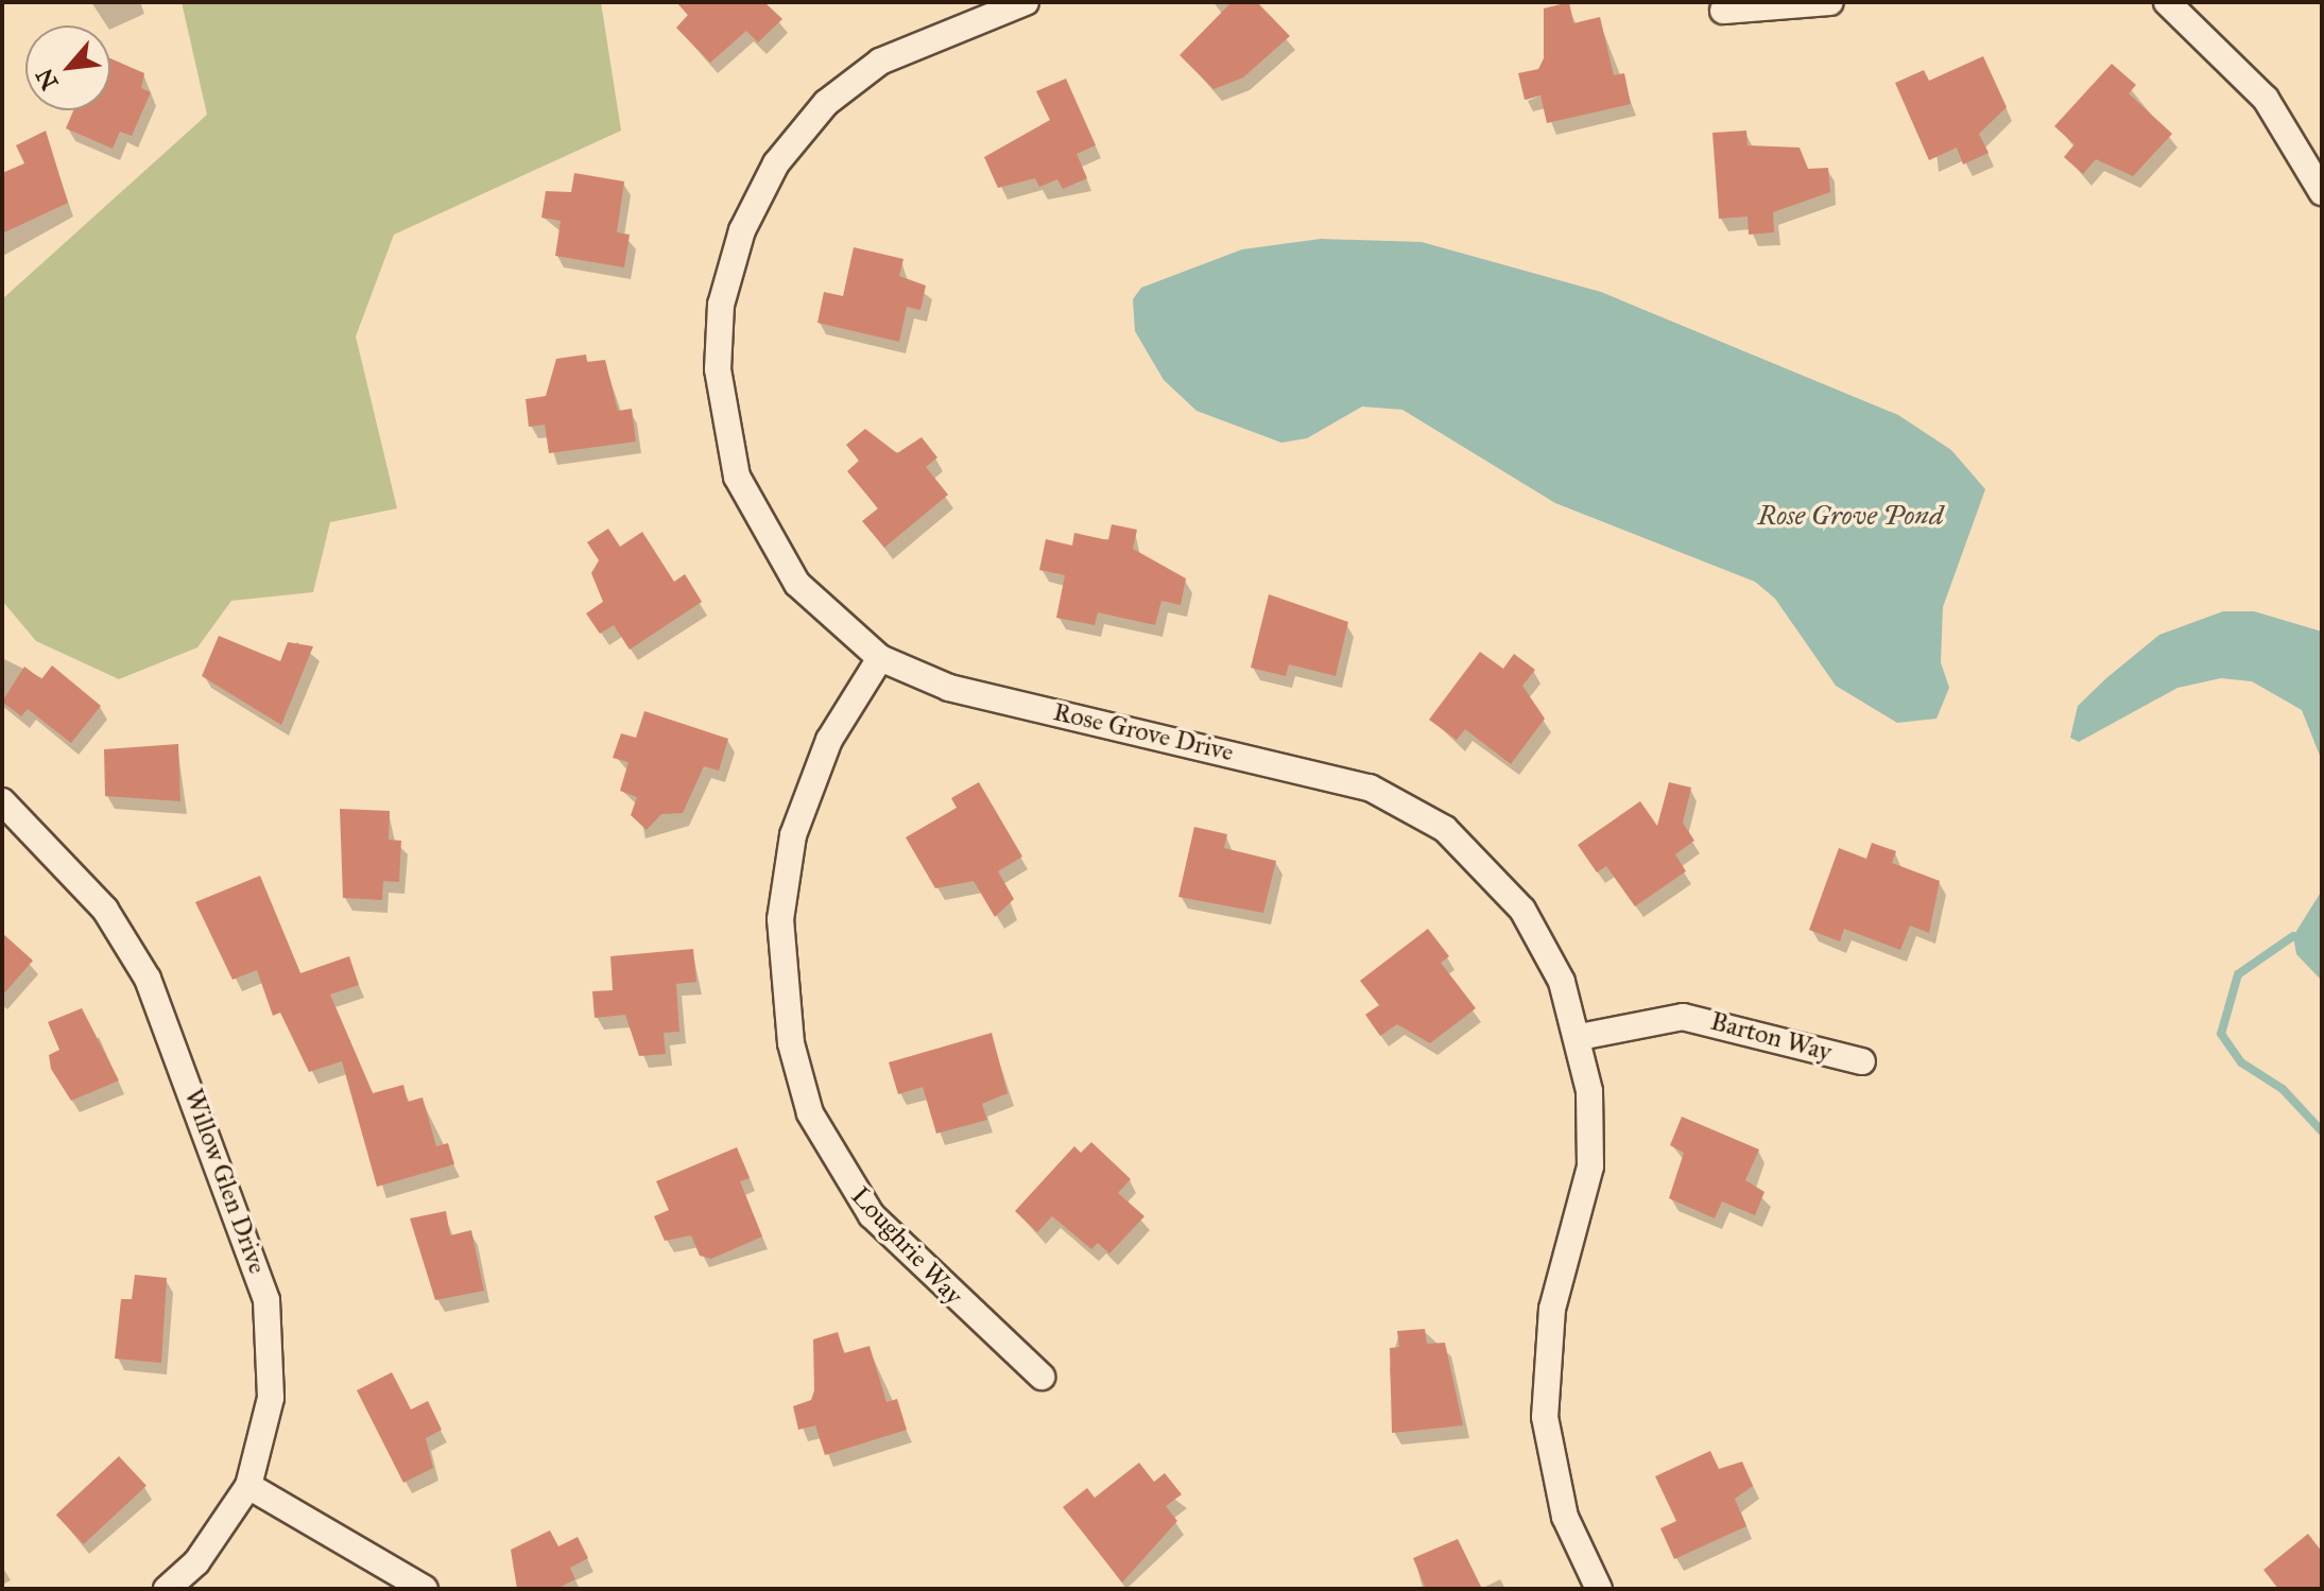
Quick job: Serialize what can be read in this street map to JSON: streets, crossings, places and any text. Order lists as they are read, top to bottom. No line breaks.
{"streets":{"street":["Rose Grove Drive","Barton Way","Willow Glen Drive","Loughrie Way"]},"crossings":[["Rose Grove Drive","Barton Way"],["Rose Grove Drive","Loughrie Way"]],"water":["Rose Grove Pond"],"north":"bottom left"}
